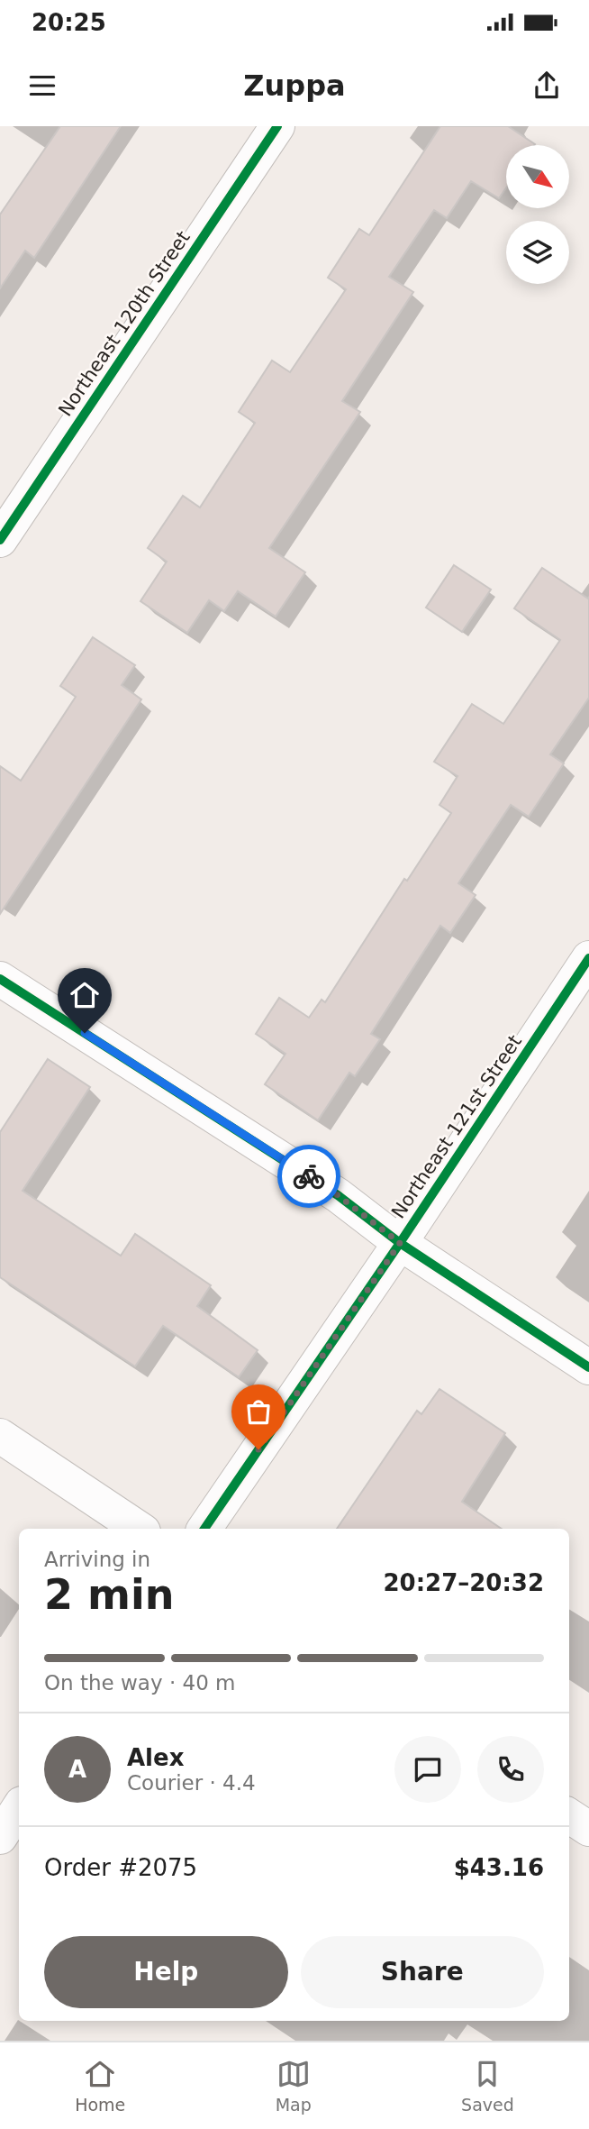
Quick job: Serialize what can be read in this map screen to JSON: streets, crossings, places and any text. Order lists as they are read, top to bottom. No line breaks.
{"streets":{"street":["Northeast 120th Street","Northeast 121st Street"]},"north":"bottom right","page":{"status":"20:25","header":"Zuppa","heading":["2 min","Arriving in","20:27–20:32"],"panel":["Alex","Courier · 4.4","Order #2075","$43.16"],"bar":"On the way · 40 m","round":"A","buttons":["Help","Share"],"tabs":["Home","Map","Saved"]}}
